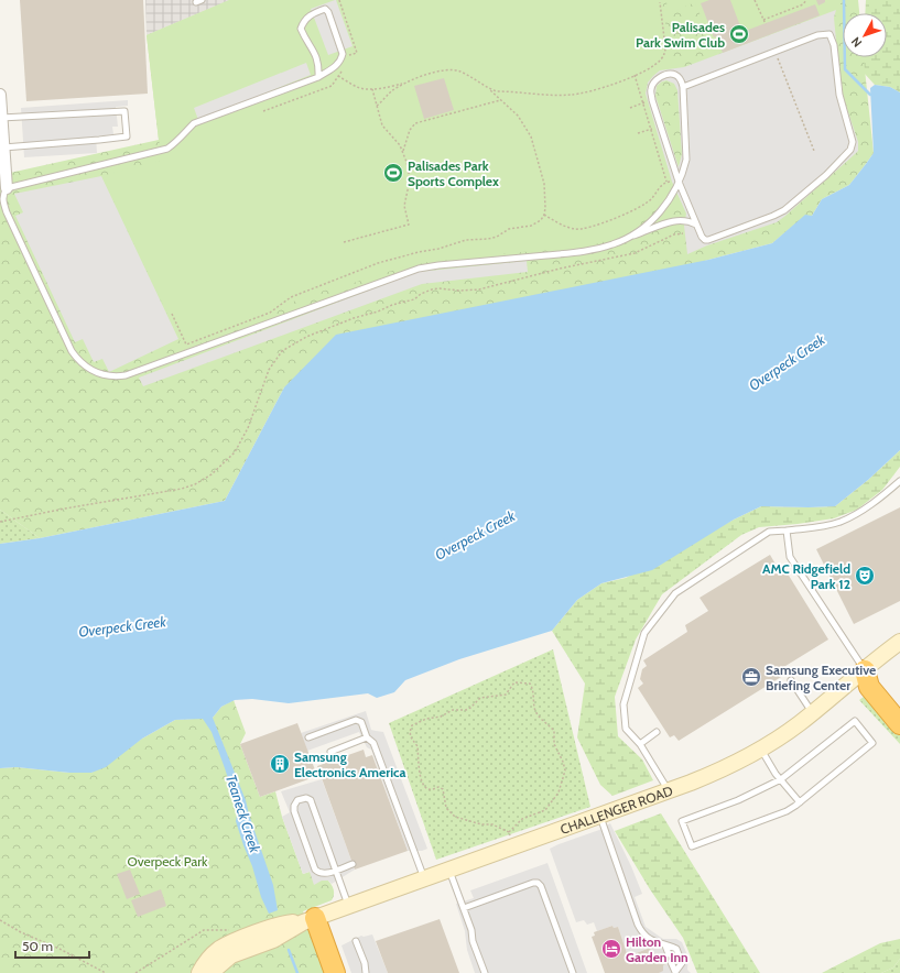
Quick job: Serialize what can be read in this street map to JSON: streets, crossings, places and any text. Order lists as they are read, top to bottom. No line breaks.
{"streets":{"main road":["CHALLENGER ROAD"]},"water":["Overpeck Creek","Teaneck Creek"],"parks":["Overpeck Park"],"places":{"sports":["Palisades Park Swim Club","Palisades Park Sports Complex"],"theatre":["AMC Ridgefield Park 12"],"office":["Samsung Executive Briefing Center"],"building":["Samsung Electronics America"],"hotel":["Hilton Garden Inn"]},"scale_bar":"50 m","north":"bottom left"}
